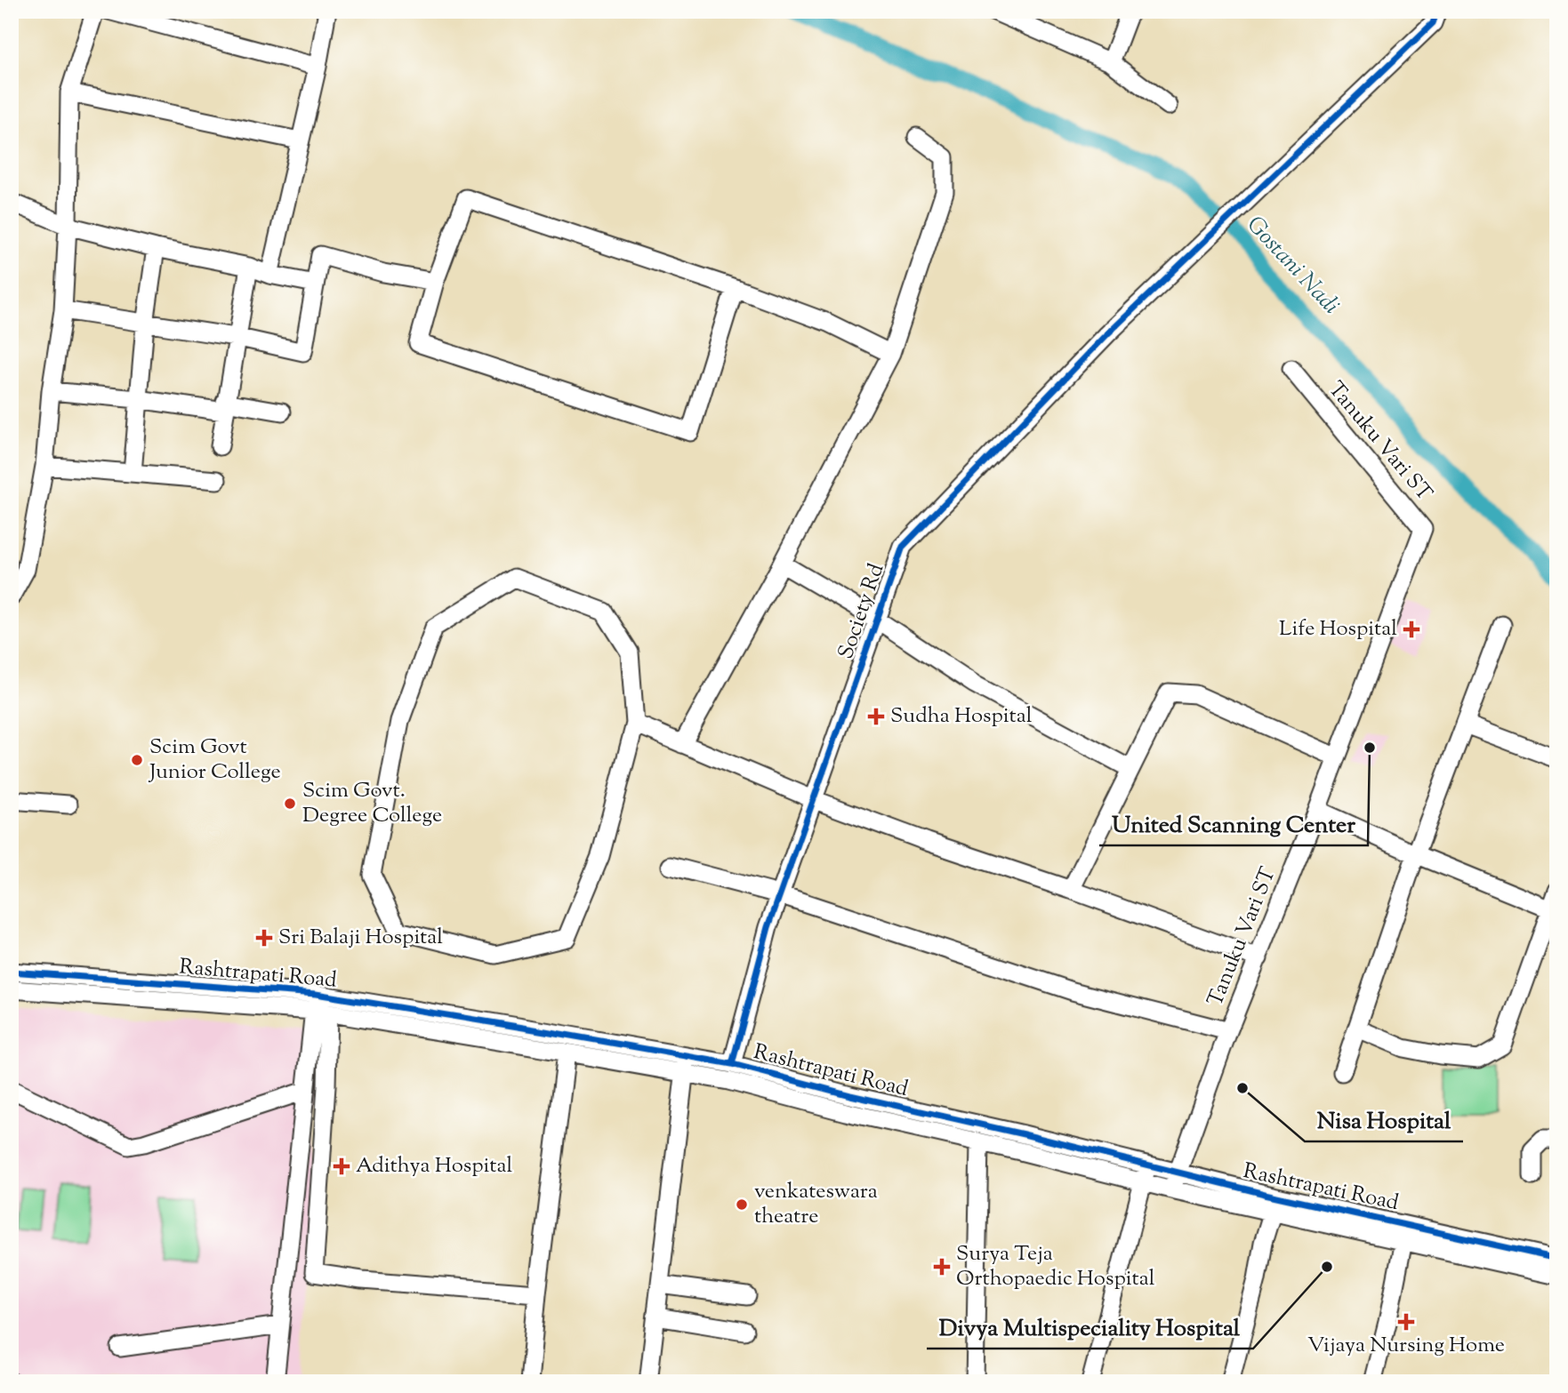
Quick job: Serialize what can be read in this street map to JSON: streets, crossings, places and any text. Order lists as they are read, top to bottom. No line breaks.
{"streets":{"street":["Tanuku Vari ST","Society Rd","Rashtrapati Road"]},"crossings":[["Tanuku Vari ST","Rashtrapati Road"],["Society Rd","Rashtrapati Road"]],"water":["Gostani Nadi"],"places":{"health":["Life Hospital","Sudha Hospital","Sri Balaji Hospital","Adithya Hospital","Surya Teja Orthopaedic Hospital","Vijaya Nursing Home"],"other":["United Scanning Center","Scim Govt Junior College","Scim Govt. Degree College","Nisa Hospital","venkateswara theatre","Divya Multispeciality Hospital"]}}
